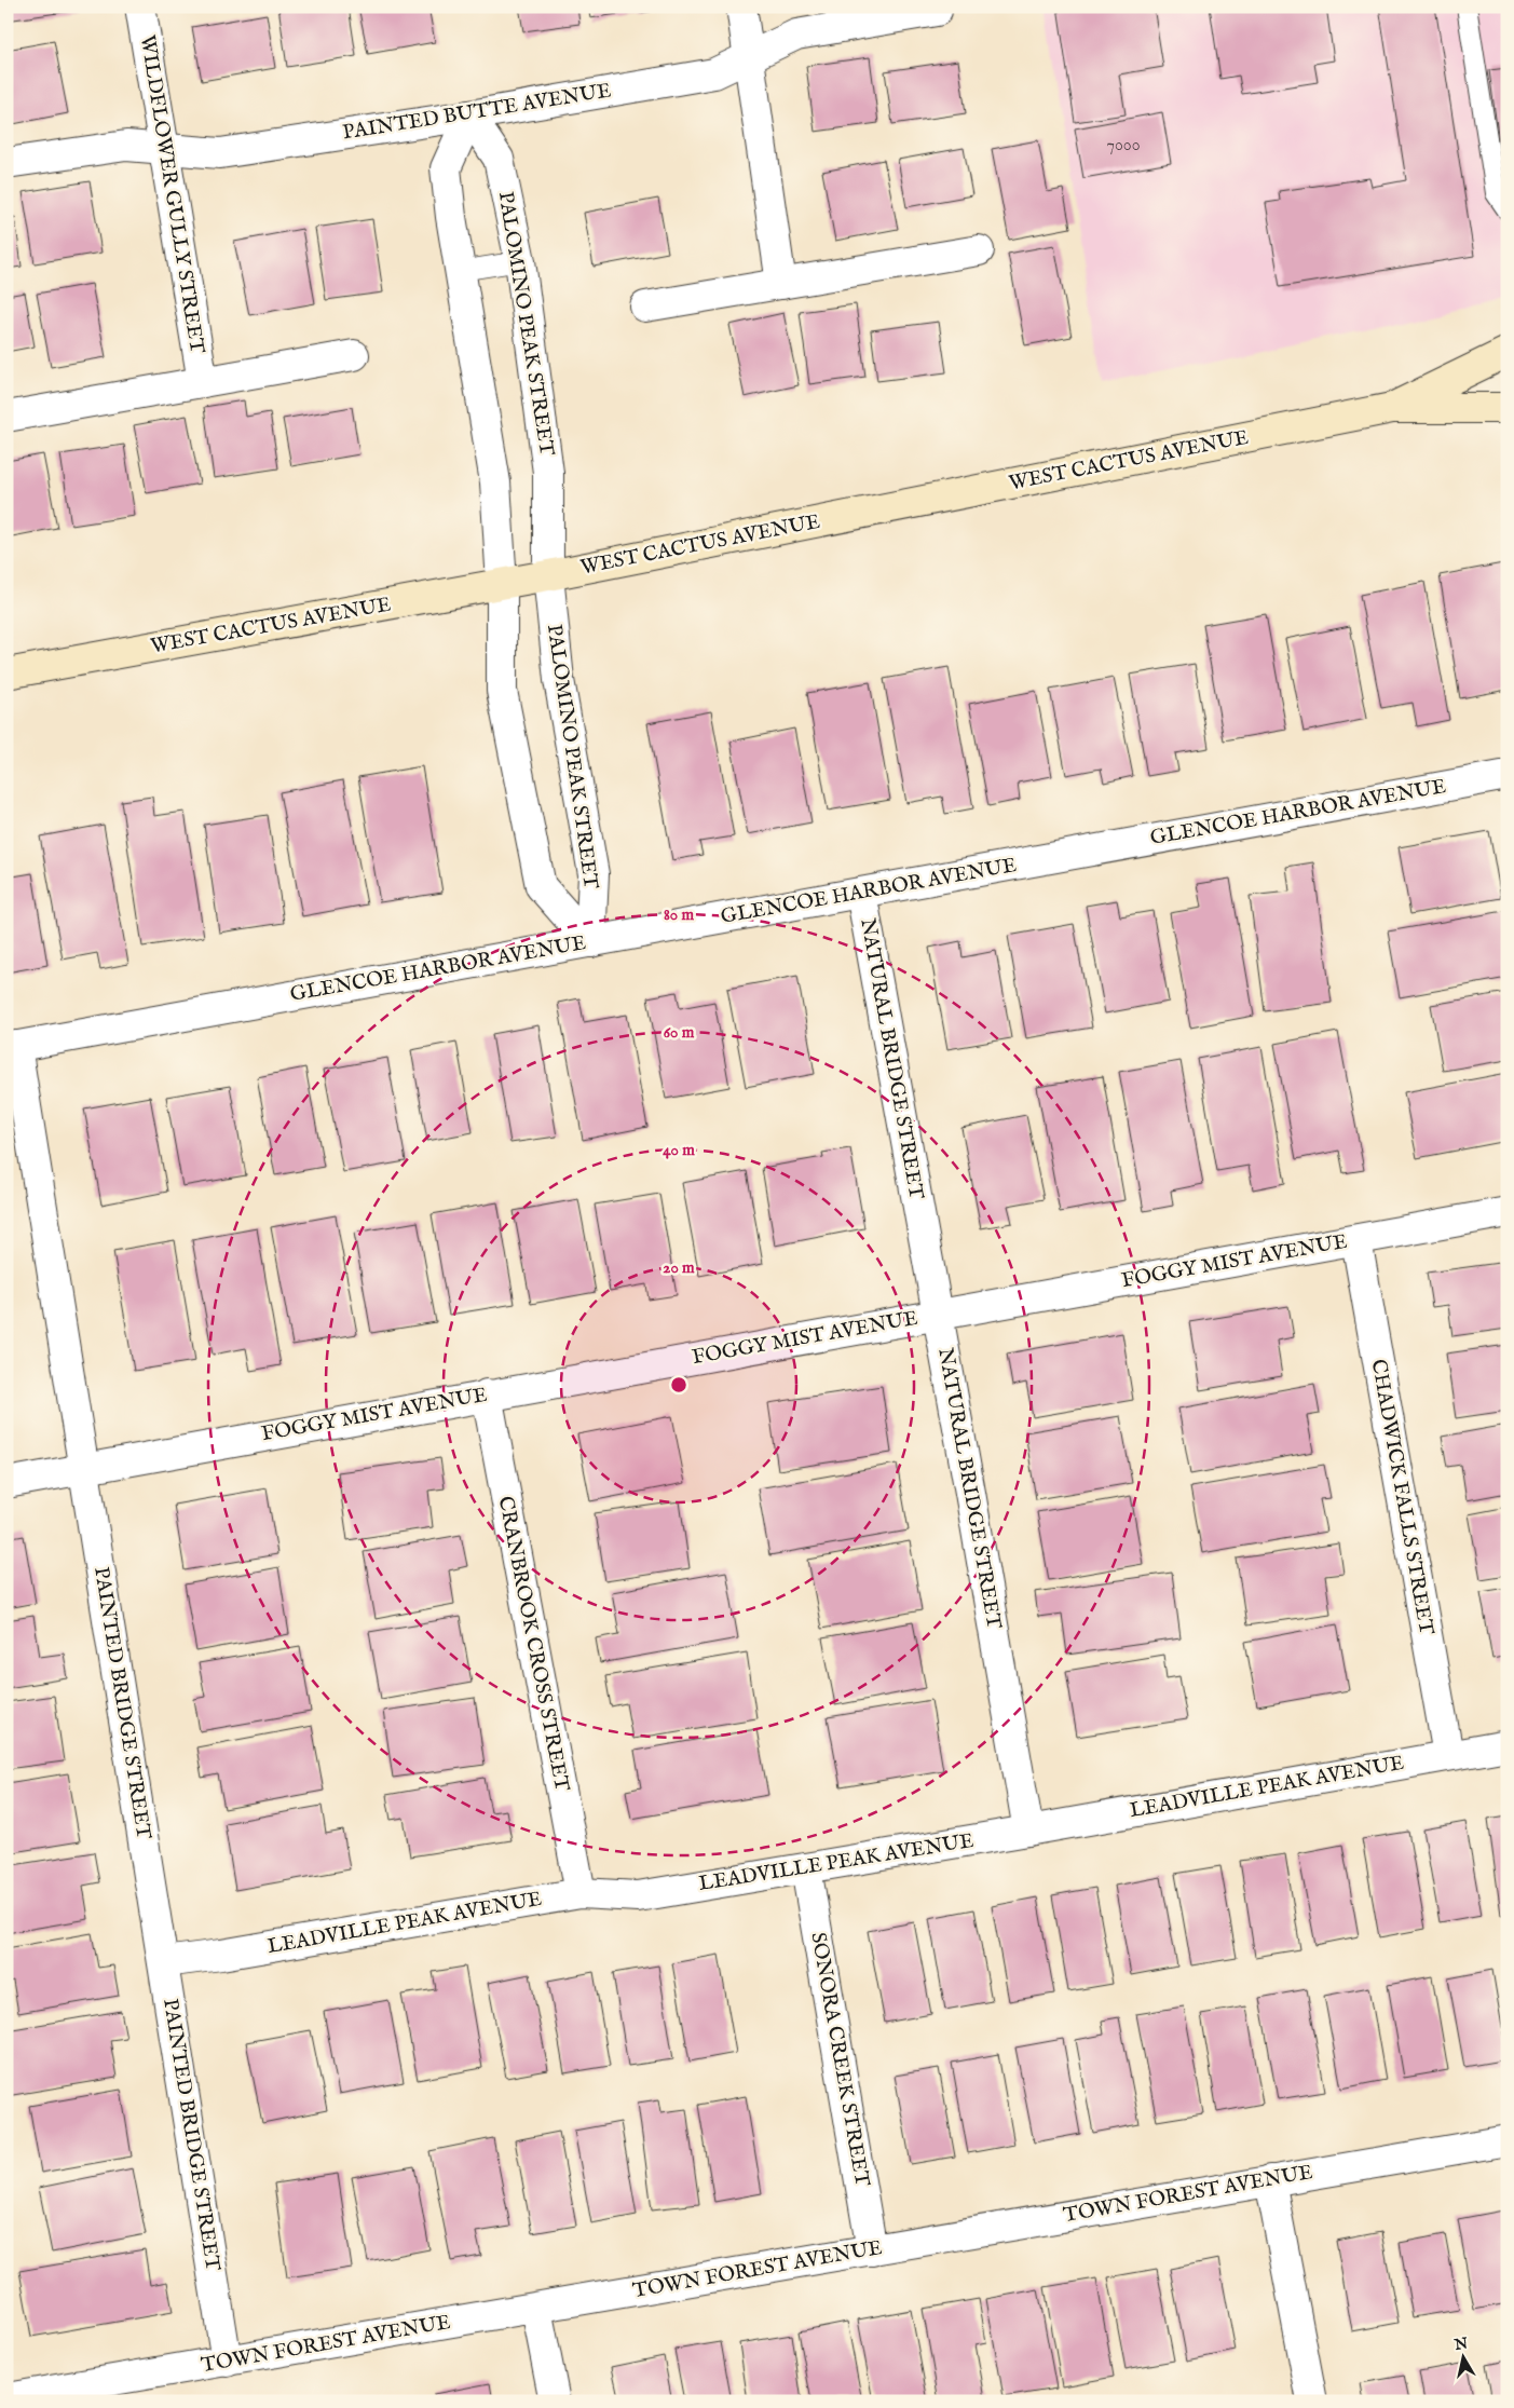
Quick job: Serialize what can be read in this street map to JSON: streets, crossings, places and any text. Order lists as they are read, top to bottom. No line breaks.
{"streets":{"main road":["WEST CACTUS AVENUE"],"street":["PAINTED BUTTE AVENUE","WILDFLOWER GULLY STREET","PALOMINO PEAK STREET","GLENCOE HARBOR AVENUE","NATURAL BRIDGE STREET","FOGGY MIST AVENUE","CHADWICK FALLS STREET","CRANBROOK CROSS STREET","PAINTED BRIDGE STREET","LEADVILLE PEAK AVENUE","SONORA CREEK STREET","TOWN FOREST AVENUE"]},"crossings":[["PAINTED BUTTE AVENUE","WILDFLOWER GULLY STREET"],["PAINTED BUTTE AVENUE","PALOMINO PEAK STREET"],["PALOMINO PEAK STREET","WEST CACTUS AVENUE"],["PALOMINO PEAK STREET","GLENCOE HARBOR AVENUE"],["GLENCOE HARBOR AVENUE","NATURAL BRIDGE STREET"],["GLENCOE HARBOR AVENUE","PAINTED BRIDGE STREET"],["NATURAL BRIDGE STREET","FOGGY MIST AVENUE"],["NATURAL BRIDGE STREET","LEADVILLE PEAK AVENUE"],["FOGGY MIST AVENUE","CHADWICK FALLS STREET"],["FOGGY MIST AVENUE","CRANBROOK CROSS STREET"],["FOGGY MIST AVENUE","PAINTED BRIDGE STREET"],["CHADWICK FALLS STREET","LEADVILLE PEAK AVENUE"],["CRANBROOK CROSS STREET","LEADVILLE PEAK AVENUE"],["PAINTED BRIDGE STREET","LEADVILLE PEAK AVENUE"],["PAINTED BRIDGE STREET","TOWN FOREST AVENUE"],["LEADVILLE PEAK AVENUE","SONORA CREEK STREET"],["SONORA CREEK STREET","TOWN FOREST AVENUE"]],"house_numbers":["7000"],"north":"top","rings":["80 m","60 m","40 m","20 m"]}
